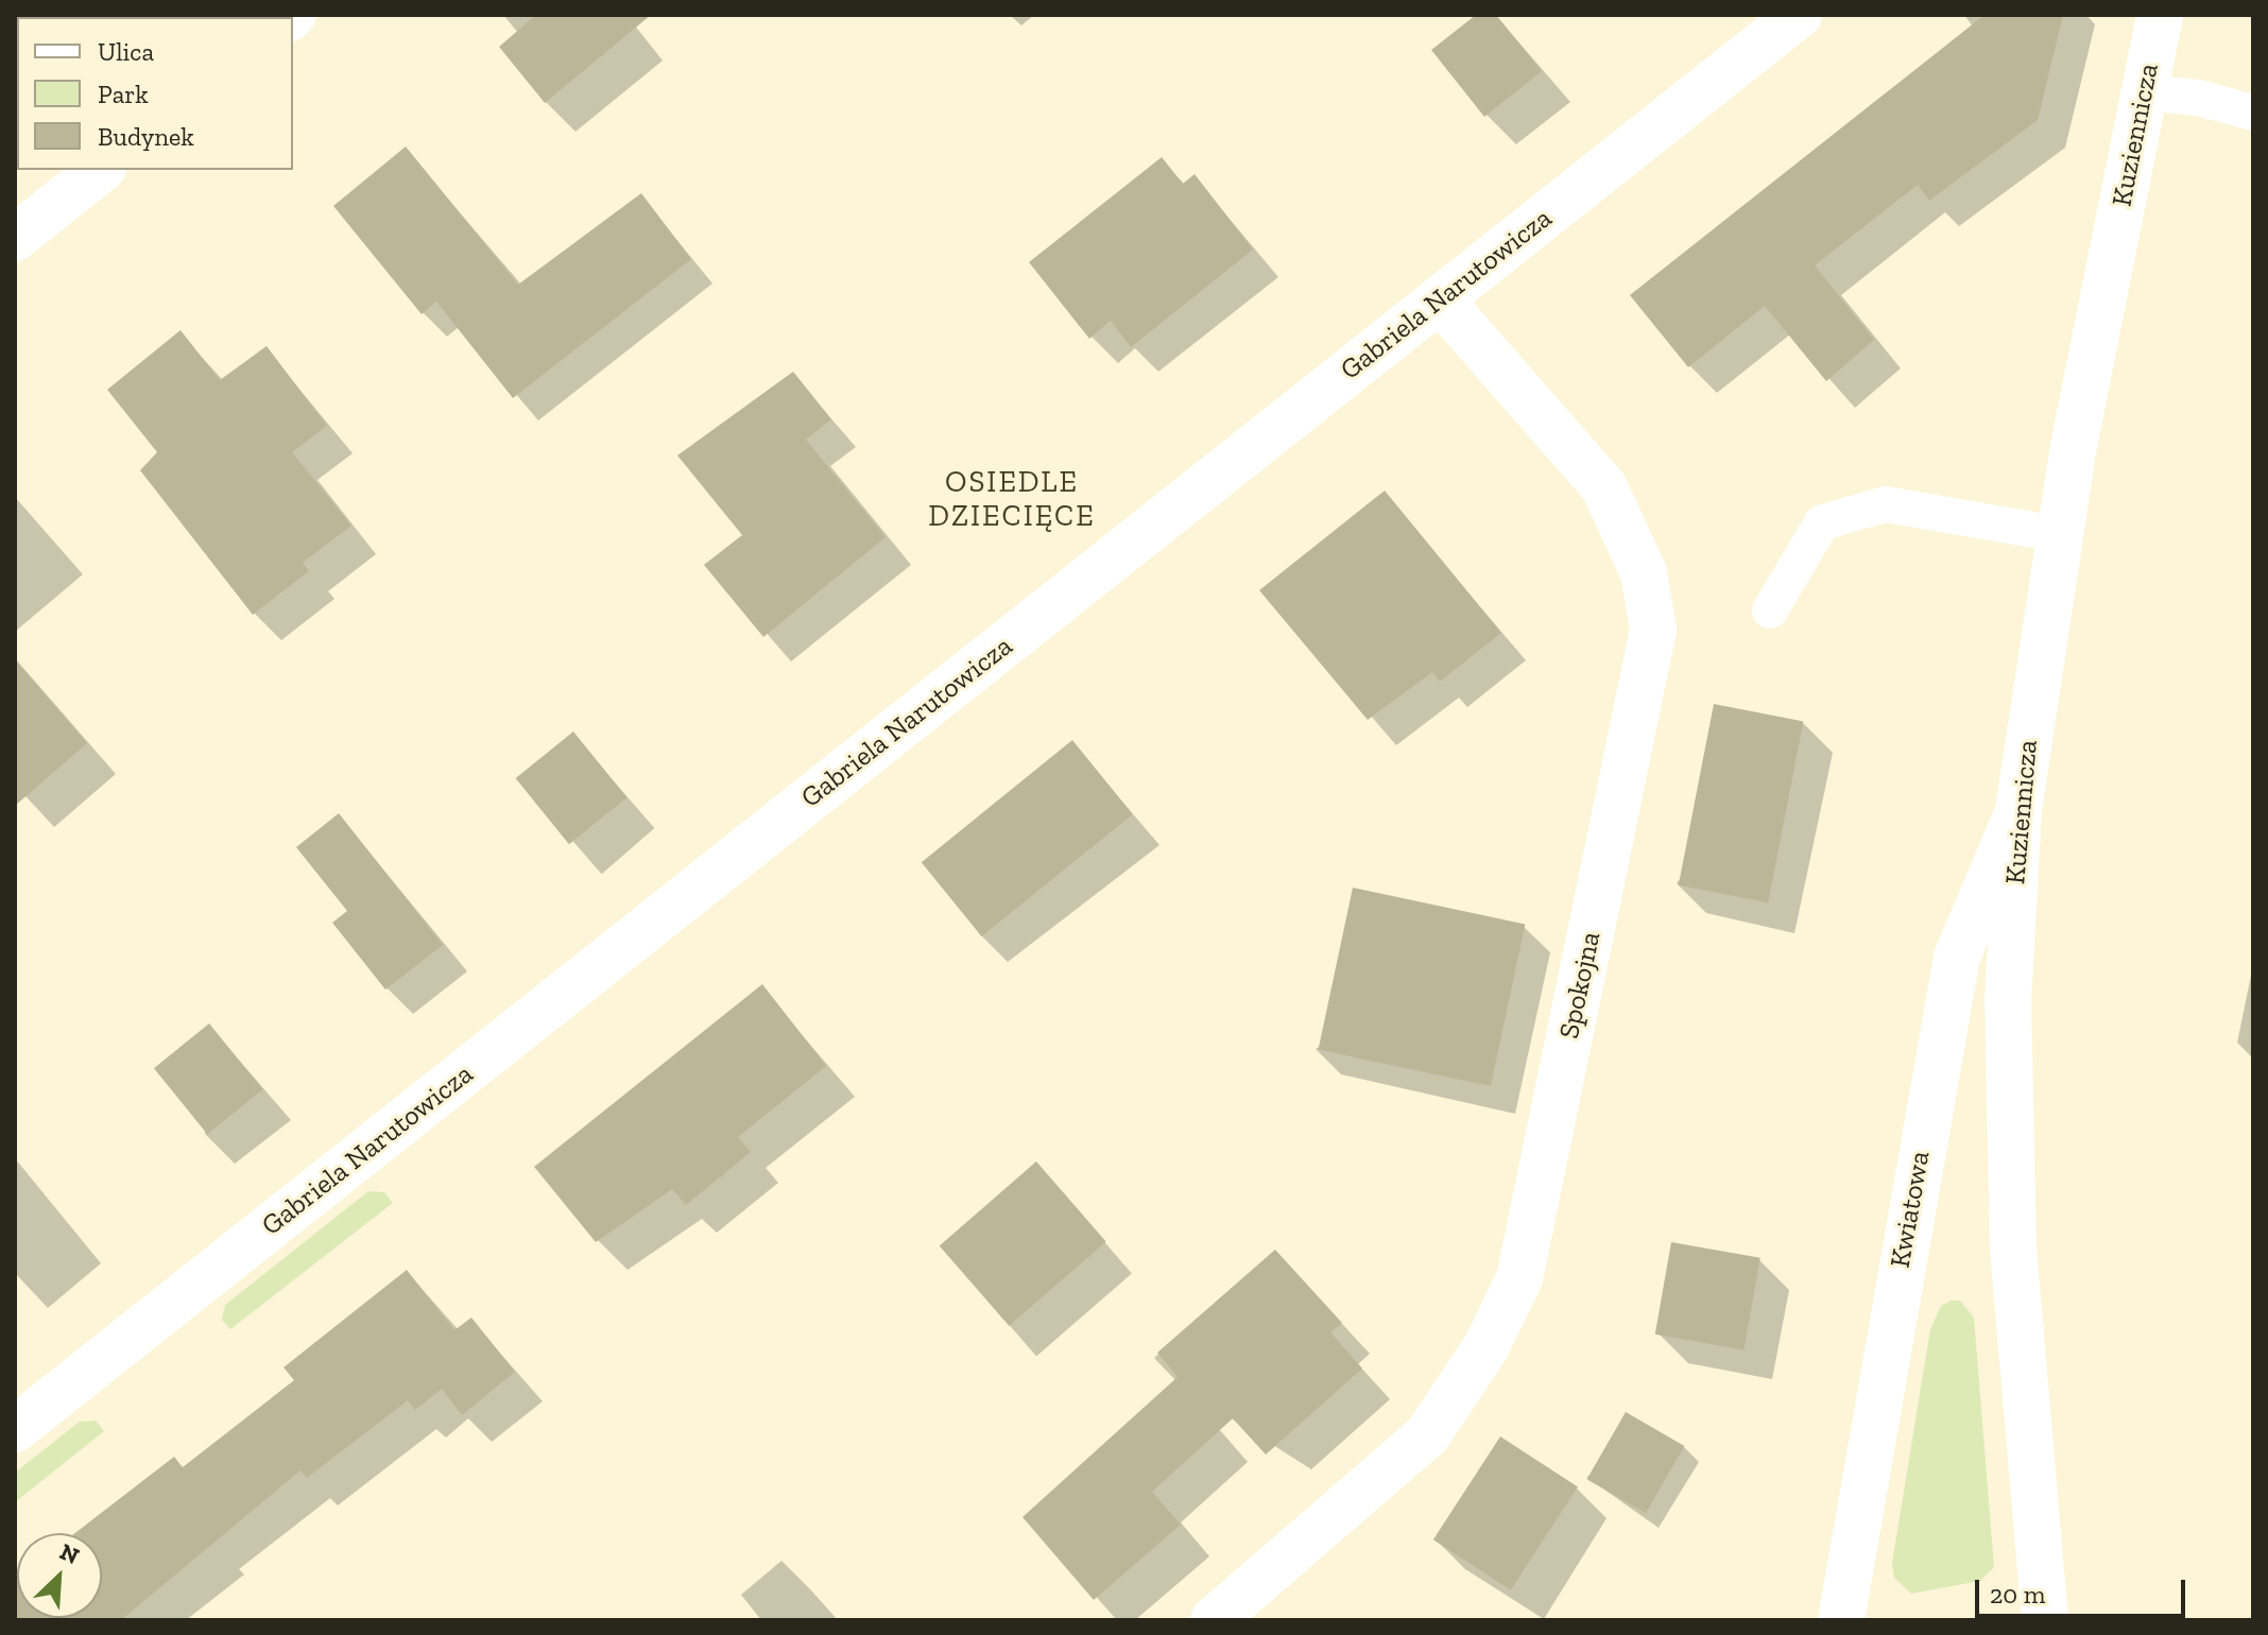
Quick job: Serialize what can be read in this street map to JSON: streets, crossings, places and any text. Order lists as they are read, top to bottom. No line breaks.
{"streets":{"main road":["Kuziennicza","Gabriela Narutowicza","Spokojna","Kwiatowa"]},"crossings":[["Kuziennicza","Kwiatowa"],["Gabriela Narutowicza","Spokojna"]],"districts":["OSIEDLE DZIECIĘCE"],"legend":["Ulica","Park","Budynek"],"scale_bar":"20 m","north":"top right"}
